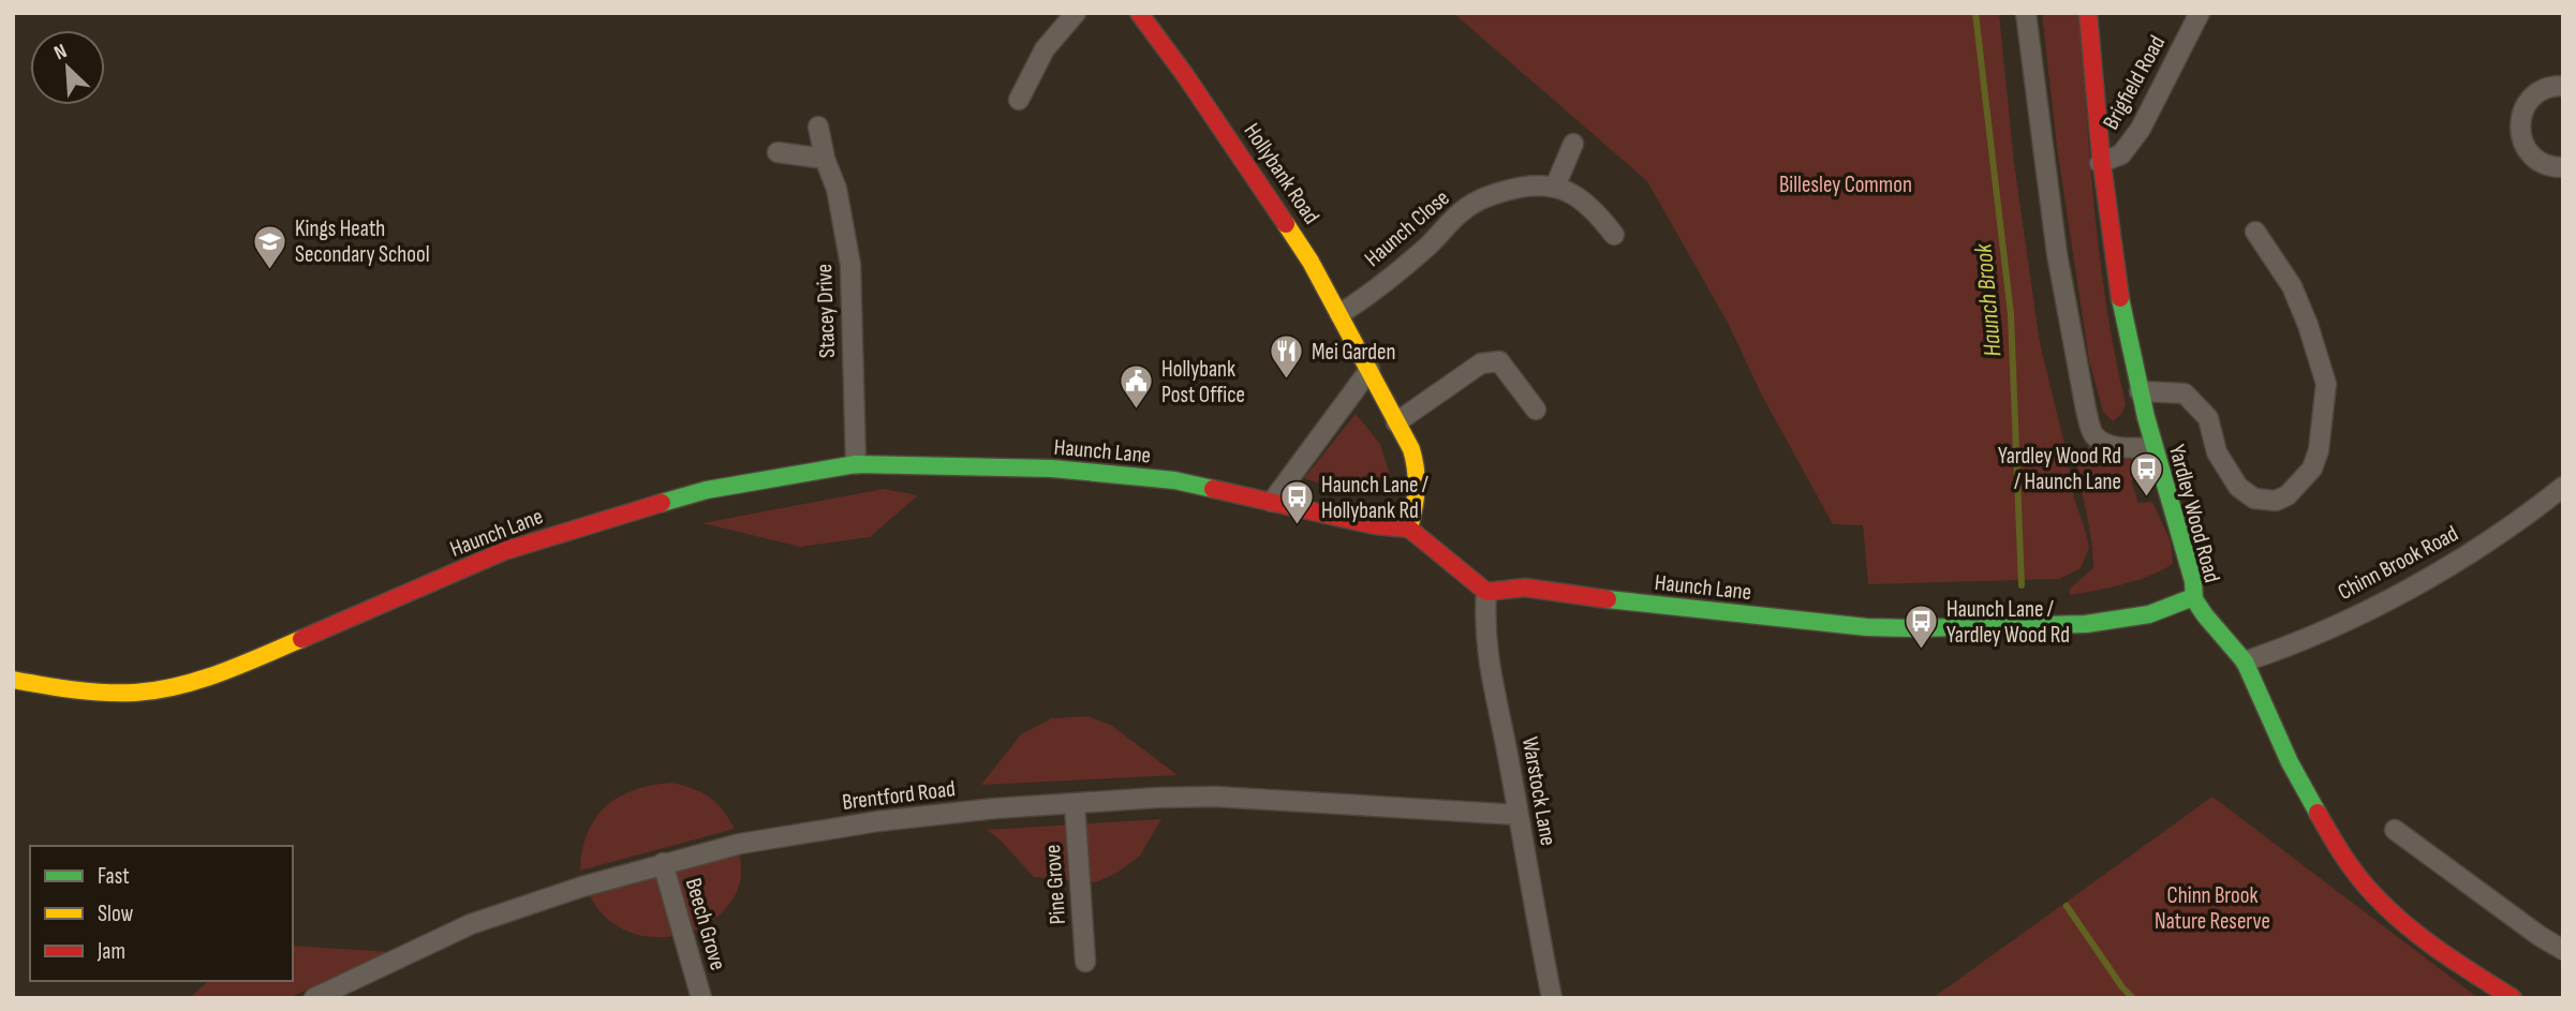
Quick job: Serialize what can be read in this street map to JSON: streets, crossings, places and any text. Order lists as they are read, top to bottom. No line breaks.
{"streets":{"street":["Brigfield Road","Hollybank Road","Haunch Close","Stacey Drive","Haunch Lane","Yardley Wood Road","Chinn Brook Road","Warstock Lane","Brentford Road","Pine Grove","Beech Grove"]},"crossings":[["Brigfield Road","Yardley Wood Road"],["Hollybank Road","Haunch Close"],["Hollybank Road","Haunch Lane"],["Stacey Drive","Haunch Lane"],["Haunch Lane","Yardley Wood Road"],["Haunch Lane","Warstock Lane"],["Yardley Wood Road","Chinn Brook Road"],["Warstock Lane","Brentford Road"],["Brentford Road","Pine Grove"],["Brentford Road","Beech Grove"]],"water":["Haunch Brook"],"parks":["Billesley Common","Chinn Brook Nature Reserve"],"places":{"school or university":["Kings Heath Secondary School"],"restaurant":["Mei Garden"],"public building":["Hollybank Post Office"],"bus stop":["Yardley Wood Rd / Haunch Lane","Haunch Lane / Hollybank Rd","Haunch Lane / Yardley Wood Rd"]},"legend":["Fast","Slow","Jam"],"north":"top left"}
